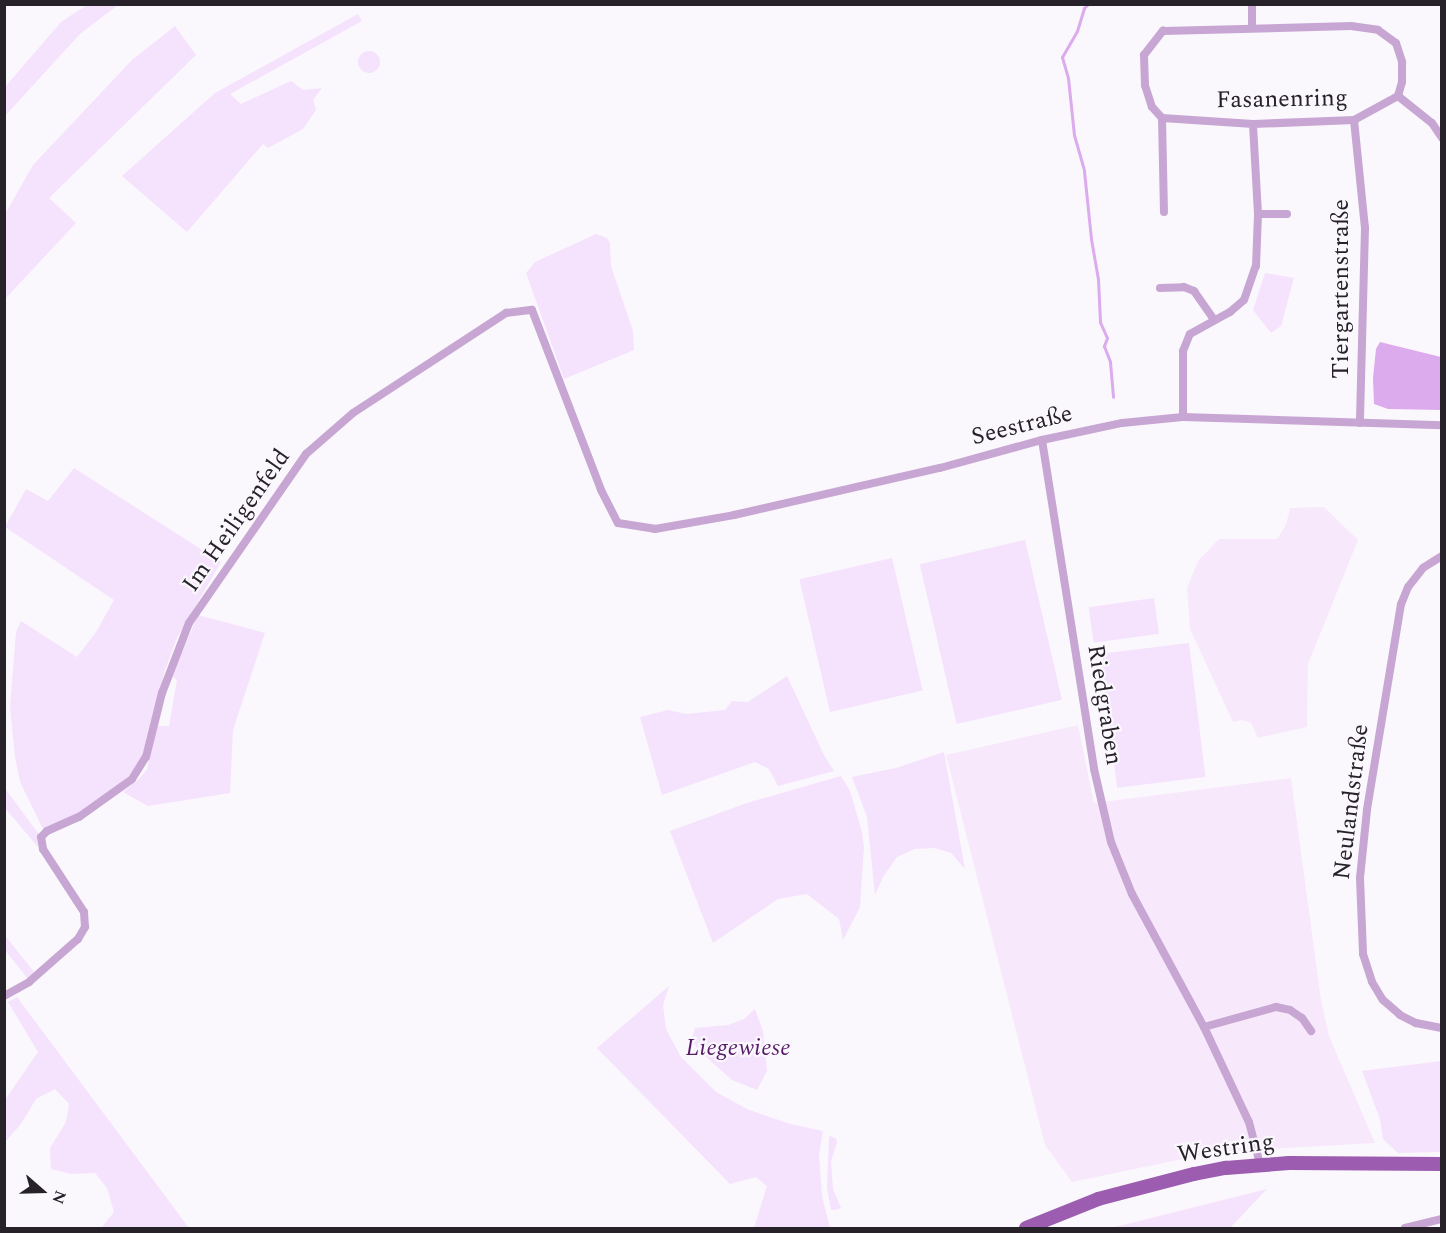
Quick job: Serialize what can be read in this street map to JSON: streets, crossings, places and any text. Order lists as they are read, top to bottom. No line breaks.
{"streets":{"main road":["Westring"],"street":["Fasanenring","Tiergartenstraße","Seestraße","Im Heiligenfeld","Riedgraben","Neulandstraße"]},"crossings":[["Fasanenring","Tiergartenstraße"],["Tiergartenstraße","Seestraße"],["Seestraße","Im Heiligenfeld"],["Seestraße","Riedgraben"],["Riedgraben","Westring"]],"parks":["Liegewiese"],"north":"right"}
